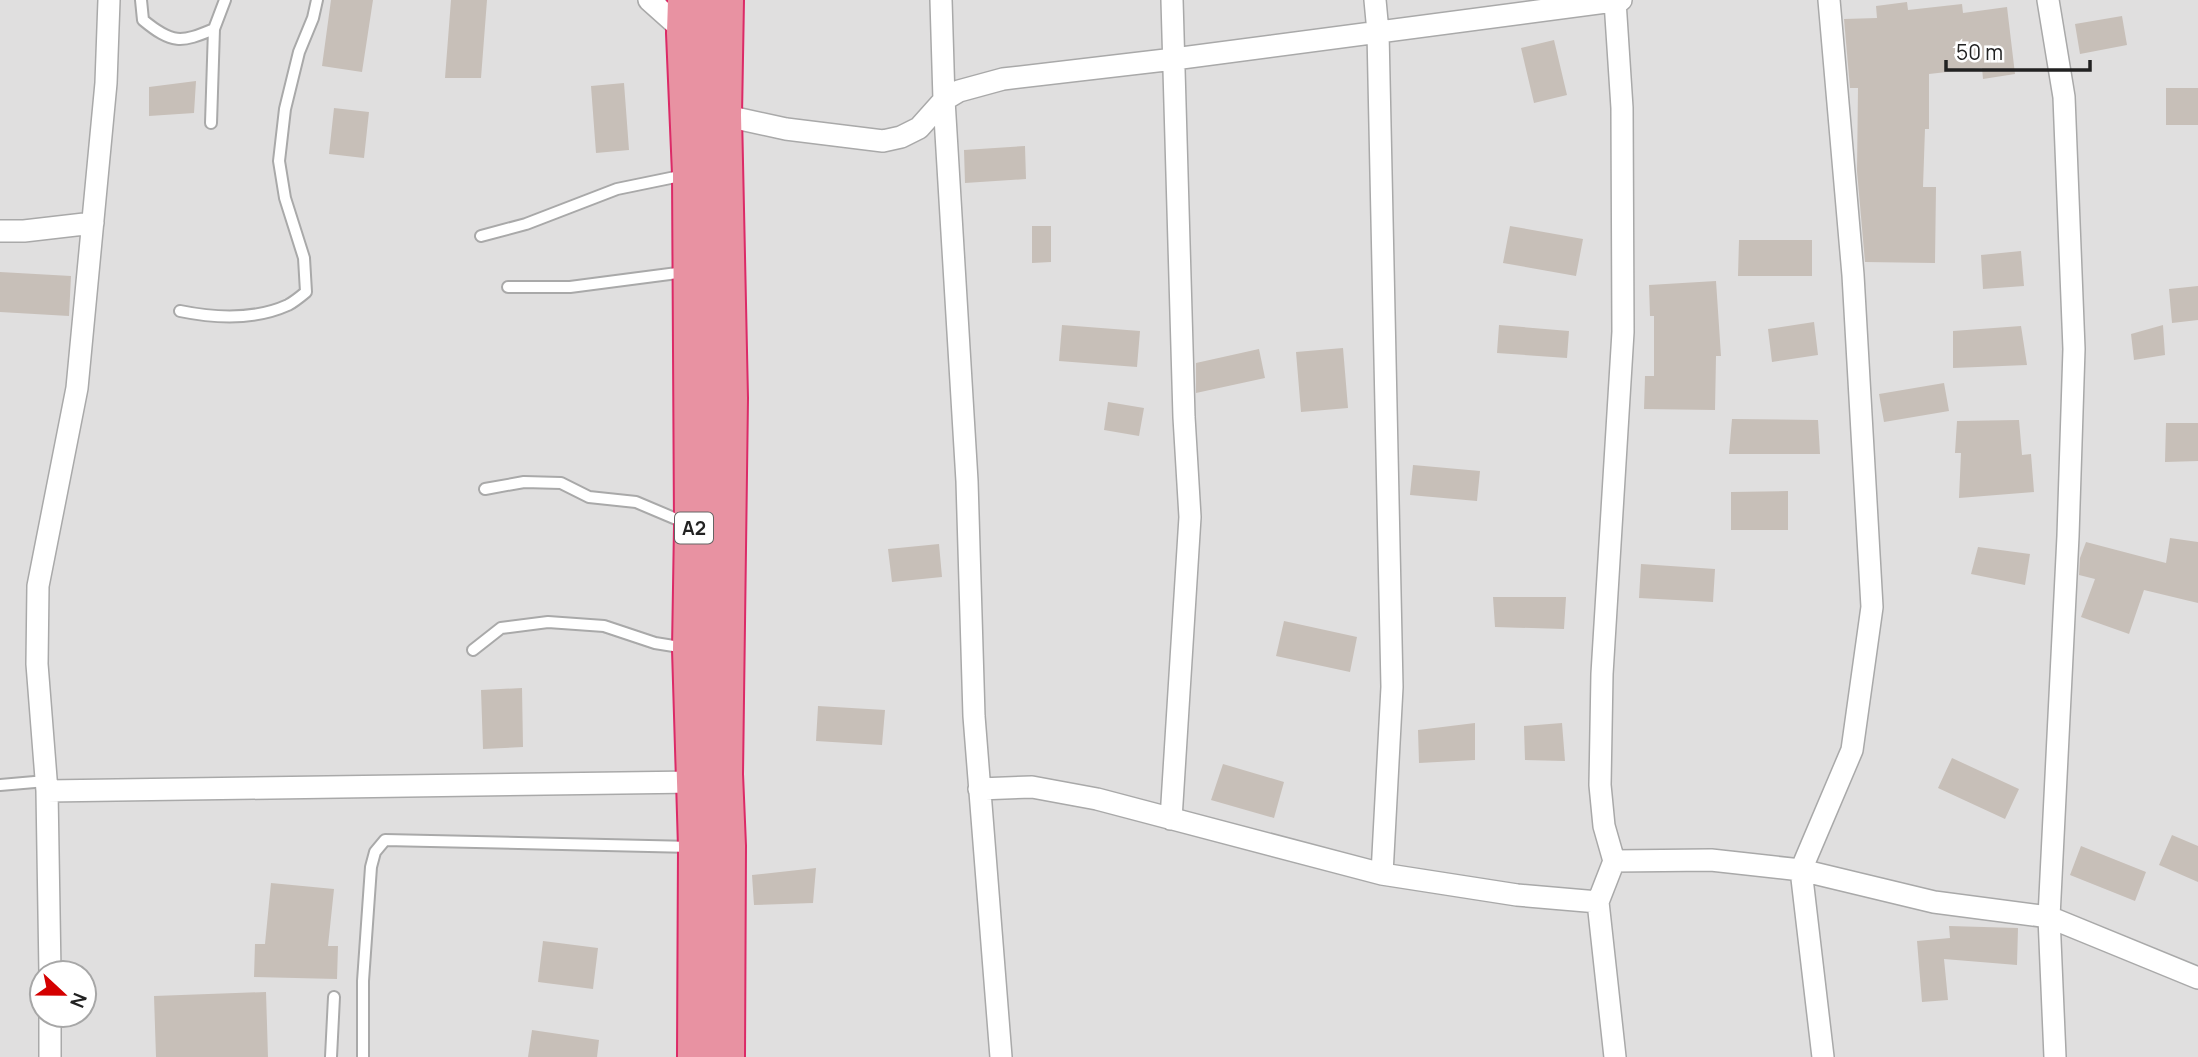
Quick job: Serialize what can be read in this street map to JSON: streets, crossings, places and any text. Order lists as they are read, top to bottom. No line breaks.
{"streets":{"highway":["A2"]},"scale_bar":"50 m","north":"right"}
